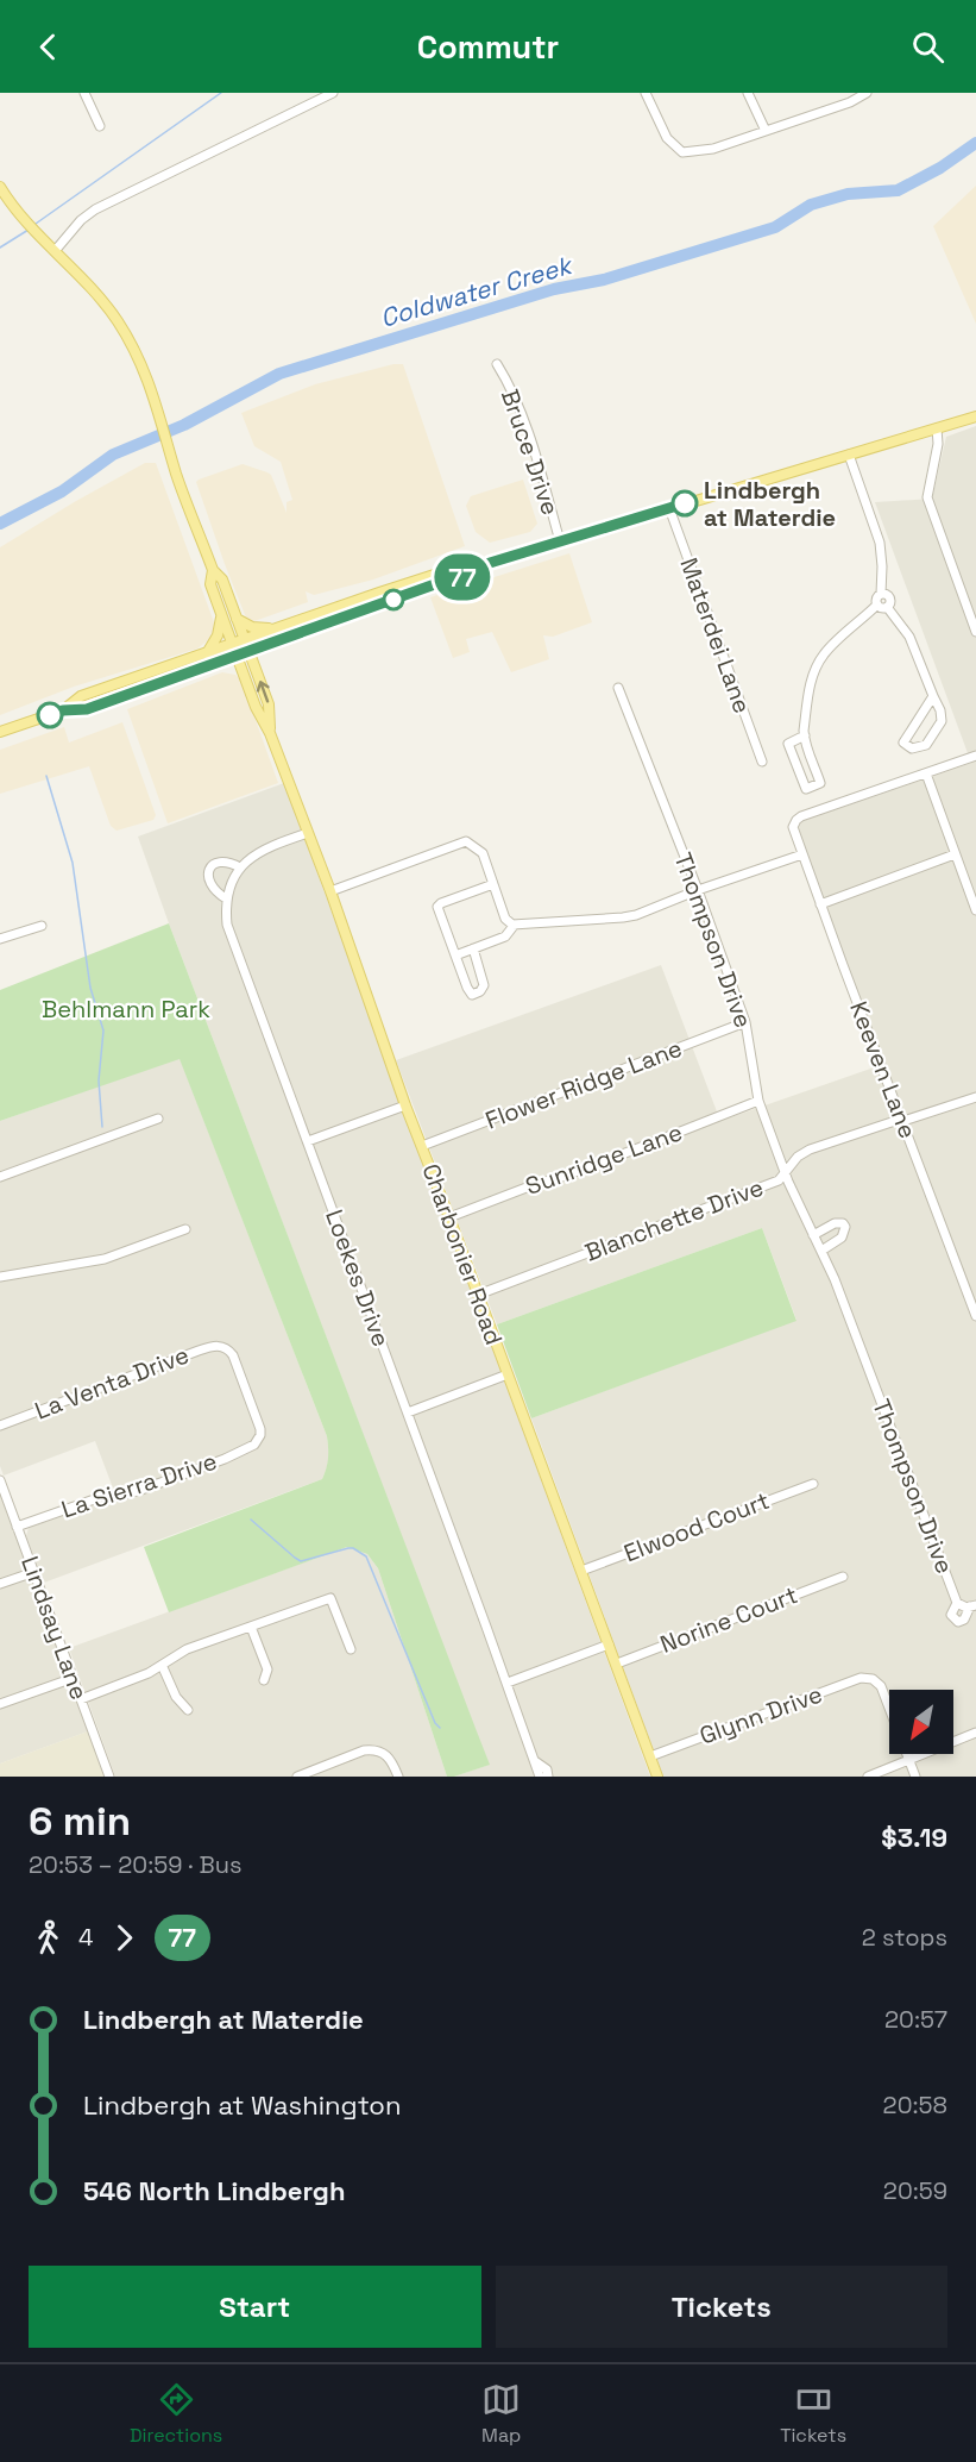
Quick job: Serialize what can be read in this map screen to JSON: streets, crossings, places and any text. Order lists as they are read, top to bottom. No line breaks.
{"streets":{"main road":["Charbonier Road"],"street":["Bruce Drive","Materdei Lane","Thompson Drive","Keeven Lane","Flower Ridge Lane","Sunridge Lane","Blanchette Drive","Loekes Drive","La Venta Drive","La Sierra Drive","Elwood Court","Norine Court","Lindsay Lane","Glynn Drive"]},"crossings":[["Thompson Drive","Flower Ridge Lane"],["Thompson Drive","Sunridge Lane"],["Thompson Drive","Blanchette Drive"],["Keeven Lane","Blanchette Drive"],["Flower Ridge Lane","Charbonier Road"],["Sunridge Lane","Charbonier Road"],["Blanchette Drive","Charbonier Road"],["Charbonier Road","Elwood Court"],["Charbonier Road","Norine Court"],["Charbonier Road","Glynn Drive"],["La Venta Drive","La Sierra Drive"],["La Sierra Drive","Lindsay Lane"]],"water":["Coldwater Creek"],"parks":["Behlmann Park"],"places":["Lindbergh at Materdie"],"lines":["bus line 77"],"north":"bottom left","page":{"header":"Commutr","on_map":"77","heading":["6 min","20:53 – 20:59 · Bus","$3.19"],"legs":["4","77","2 stops"],"list":[{"name":"Lindbergh at Materdie","value":"20:57"},{"name":"Lindbergh at Washington","value":"20:58"},{"name":"546 North Lindbergh","value":"20:59"}],"buttons":["Start","Tickets"],"tabs":["Directions","Map","Tickets"]}}
